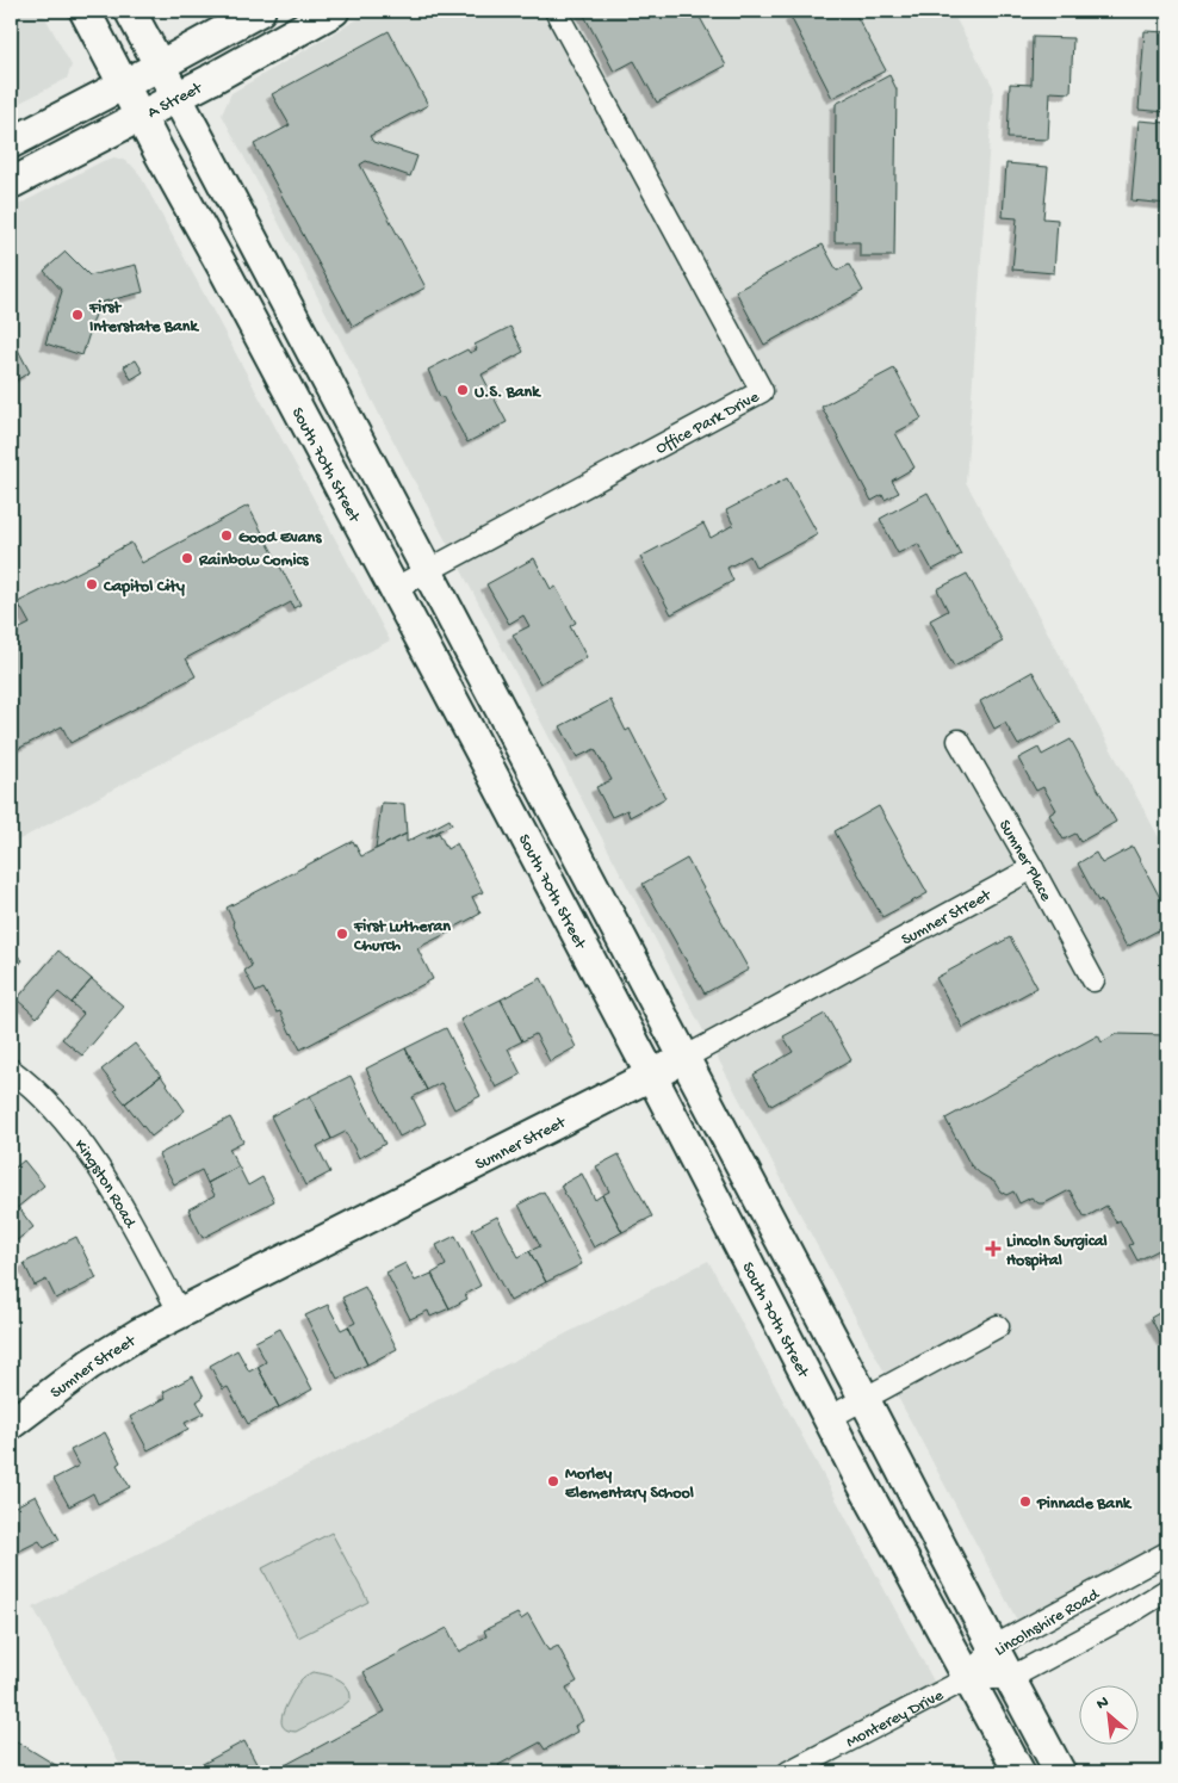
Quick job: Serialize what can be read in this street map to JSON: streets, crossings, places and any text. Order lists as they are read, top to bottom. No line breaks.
{"streets":{"main road":["A Street","South 70th Street","Sumner Street"],"street":["Office Park Drive","Sumner Place","Kingston Road","Lincolnshire Road","Monterey Drive"]},"crossings":[["A Street","South 70th Street"],["Office Park Drive","South 70th Street"],["South 70th Street","Sumner Street"],["South 70th Street","Lincolnshire Road"],["South 70th Street","Monterey Drive"],["Sumner Place","Sumner Street"],["Sumner Street","Kingston Road"],["Lincolnshire Road","Monterey Drive"]],"places":{"other":["First Interstate Bank","U.S. Bank","Good Evans","Rainbow Comics","Capitol City","First Lutheran Church","Morley Elementary School","Pinnacle Bank"],"health":["Lincoln Surgical Hospital"]},"north":"top left"}
